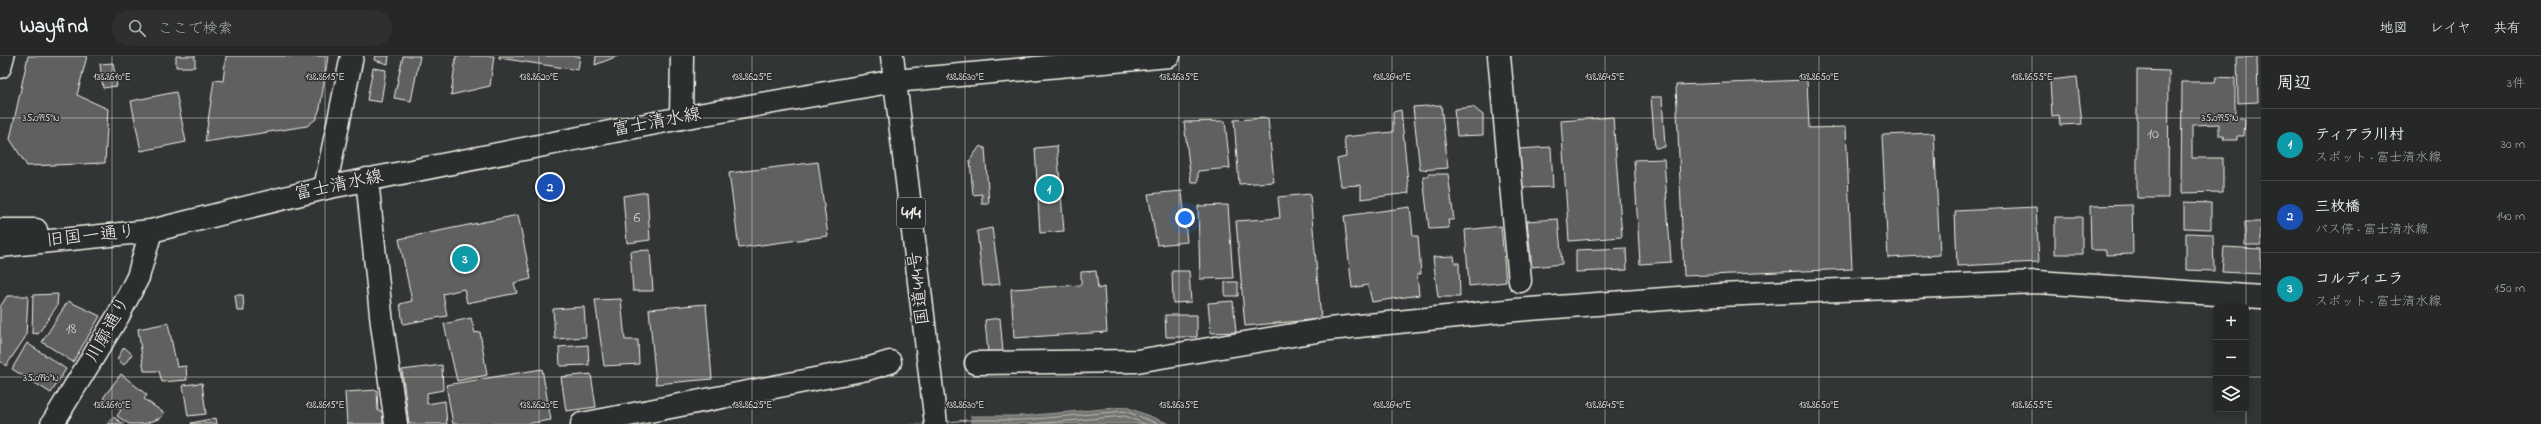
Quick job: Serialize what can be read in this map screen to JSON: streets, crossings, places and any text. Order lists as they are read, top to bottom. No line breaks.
{"streets":{"main road":["富士清水線","414","旧国一通り","国道414号","川廓通り"]},"crossings":[["富士清水線","旧国一通り"],["富士清水線","国道414号"],["富士清水線","川廓通り"],["旧国一通り","川廓通り"]],"house_numbers":["10","6","18"],"page":{"header":"Wayfind","search":"ここで検索","nav":["地図","レイヤ","共有"],"heading":["周辺","3件"],"list":[{"mark":"1","name":"ティアラ川村","note":"スポット · 富士清水線","value":"30 m"},{"mark":"2","name":"三枚橋","note":"バス停 · 富士清水線","value":"140 m"},{"mark":"3","name":"コルディエラ","note":"スポット · 富士清水線","value":"150 m"}],"pins":["2","1","3"],"map_buttons":["+","−"]},"coordinates":["138.8610°E","138.8615°E","138.8620°E","138.8625°E","138.8630°E","138.8635°E","138.8640°E","138.8645°E","138.8650°E","138.8655°E","35.0995°N","35.0990°N"]}
